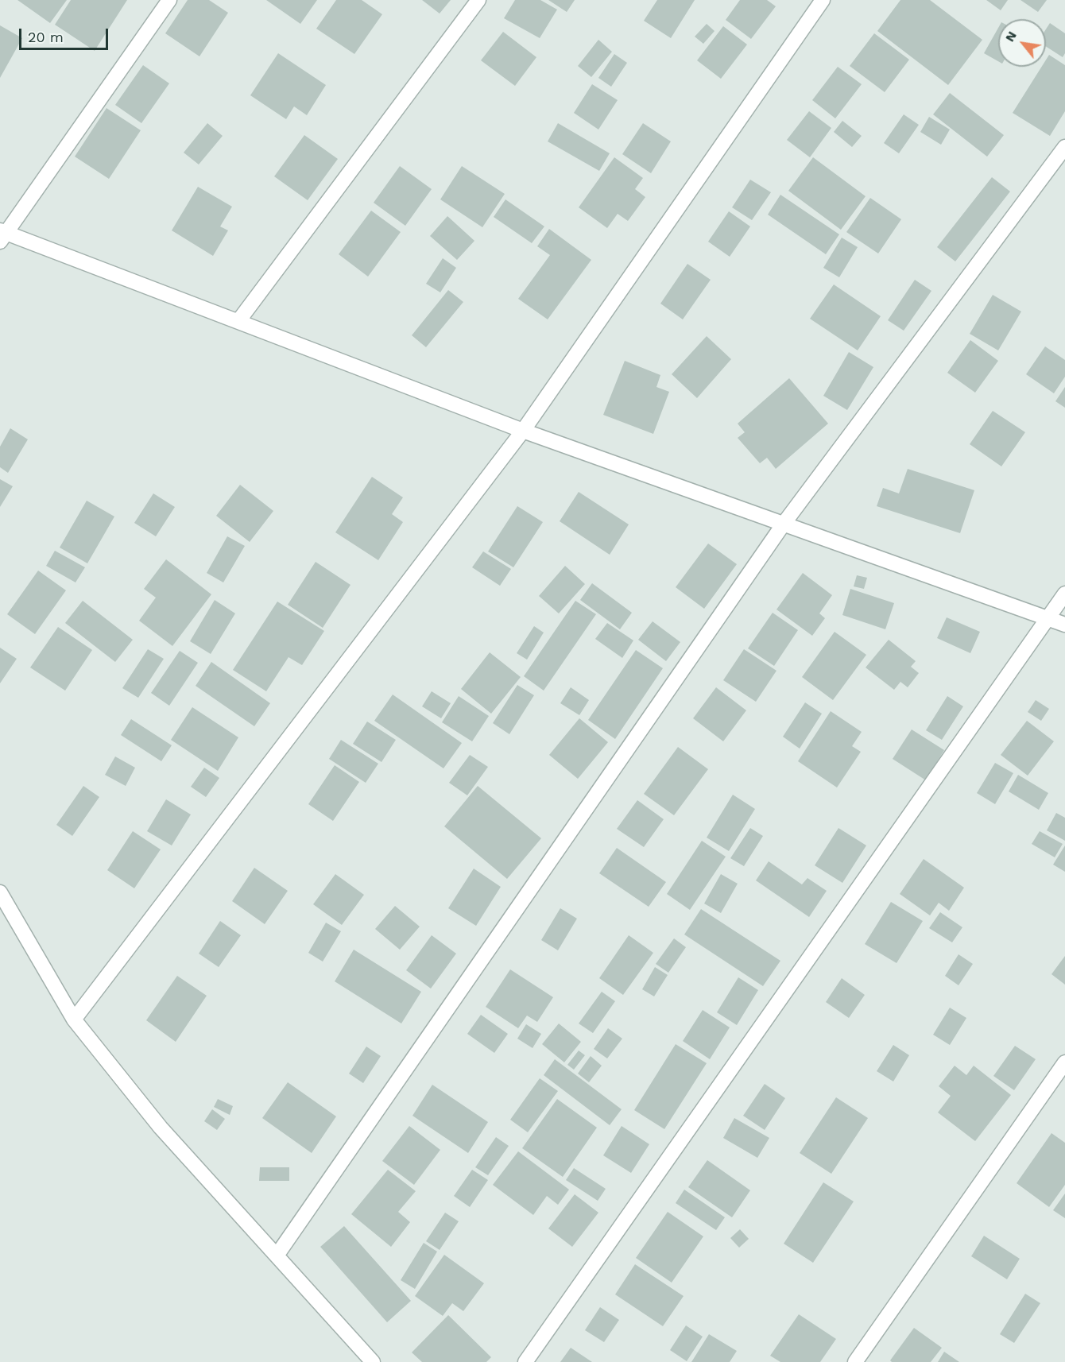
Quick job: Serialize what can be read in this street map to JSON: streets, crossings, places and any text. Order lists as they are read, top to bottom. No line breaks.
{"scale_bar":"20 m","north":"top left"}
